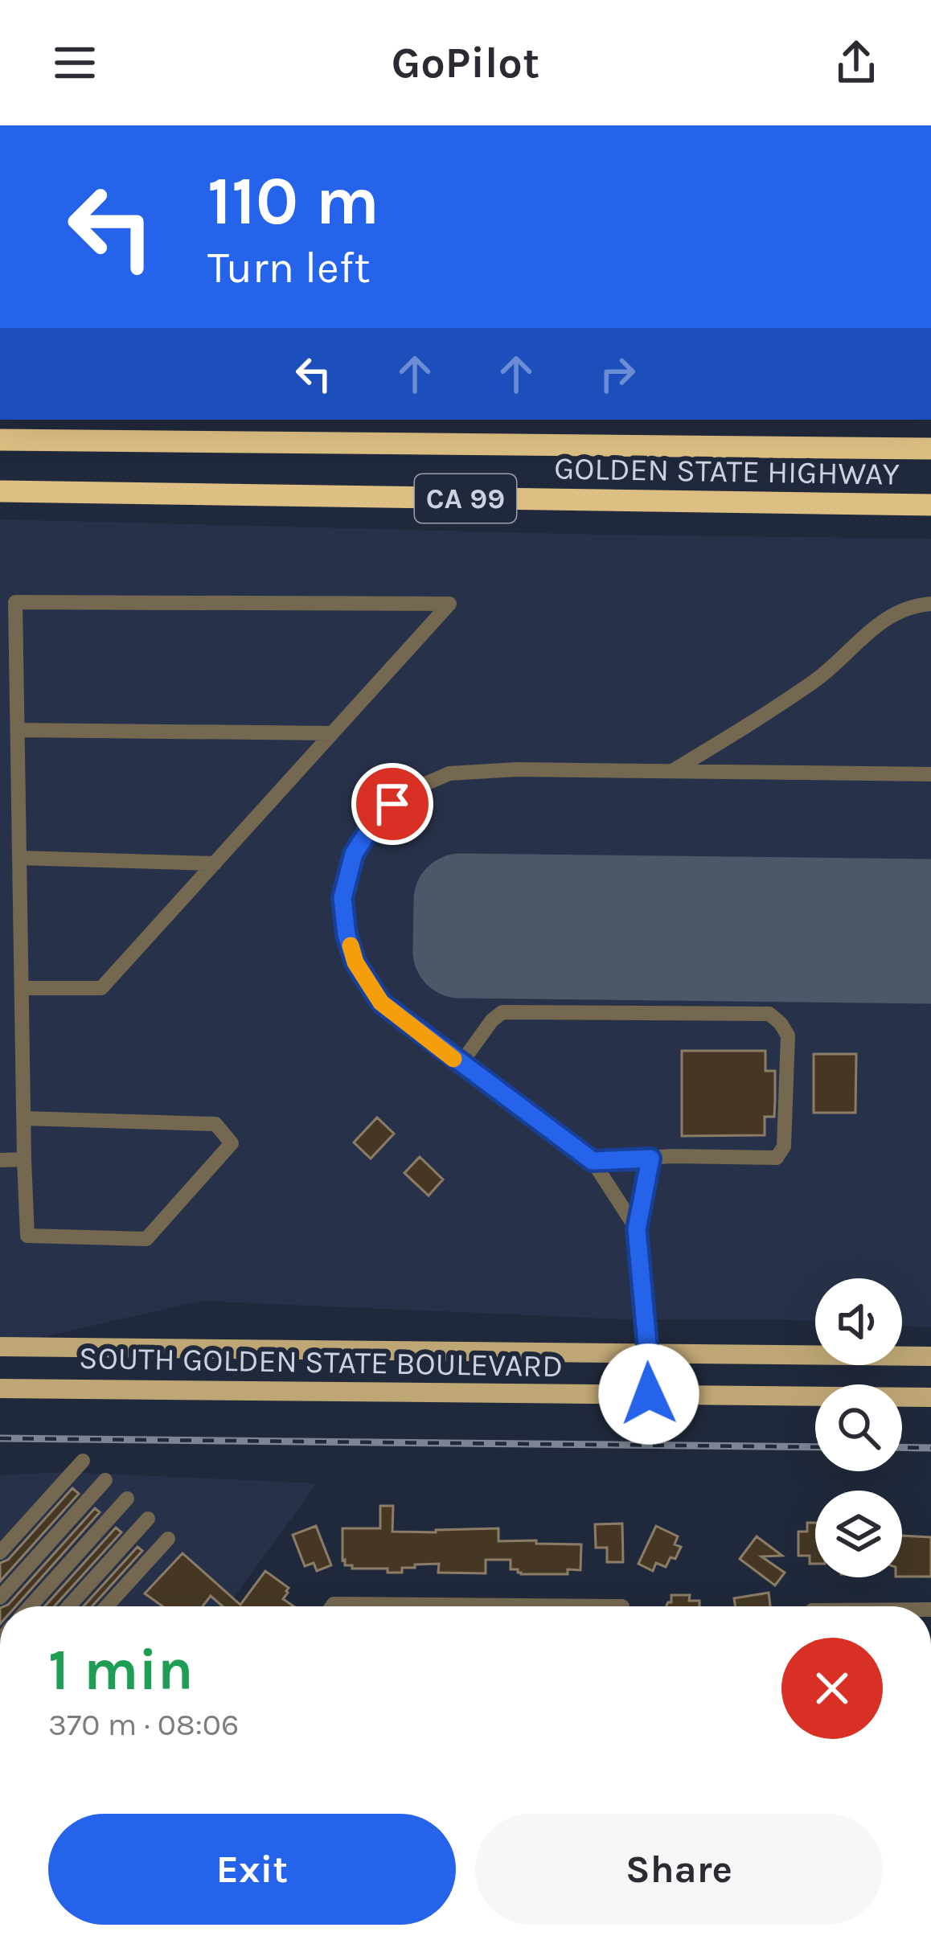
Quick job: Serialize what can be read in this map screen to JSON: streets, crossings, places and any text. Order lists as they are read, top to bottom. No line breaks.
{"streets":{"highway":["GOLDEN STATE HIGHWAY","CA 99"],"main road":["SOUTH GOLDEN STATE BOULEVARD"]},"page":{"header":"GoPilot","turn":["110 m","Turn left"],"heading":["1 min","370 m · 08:06"],"buttons":["Exit","Share"]}}
